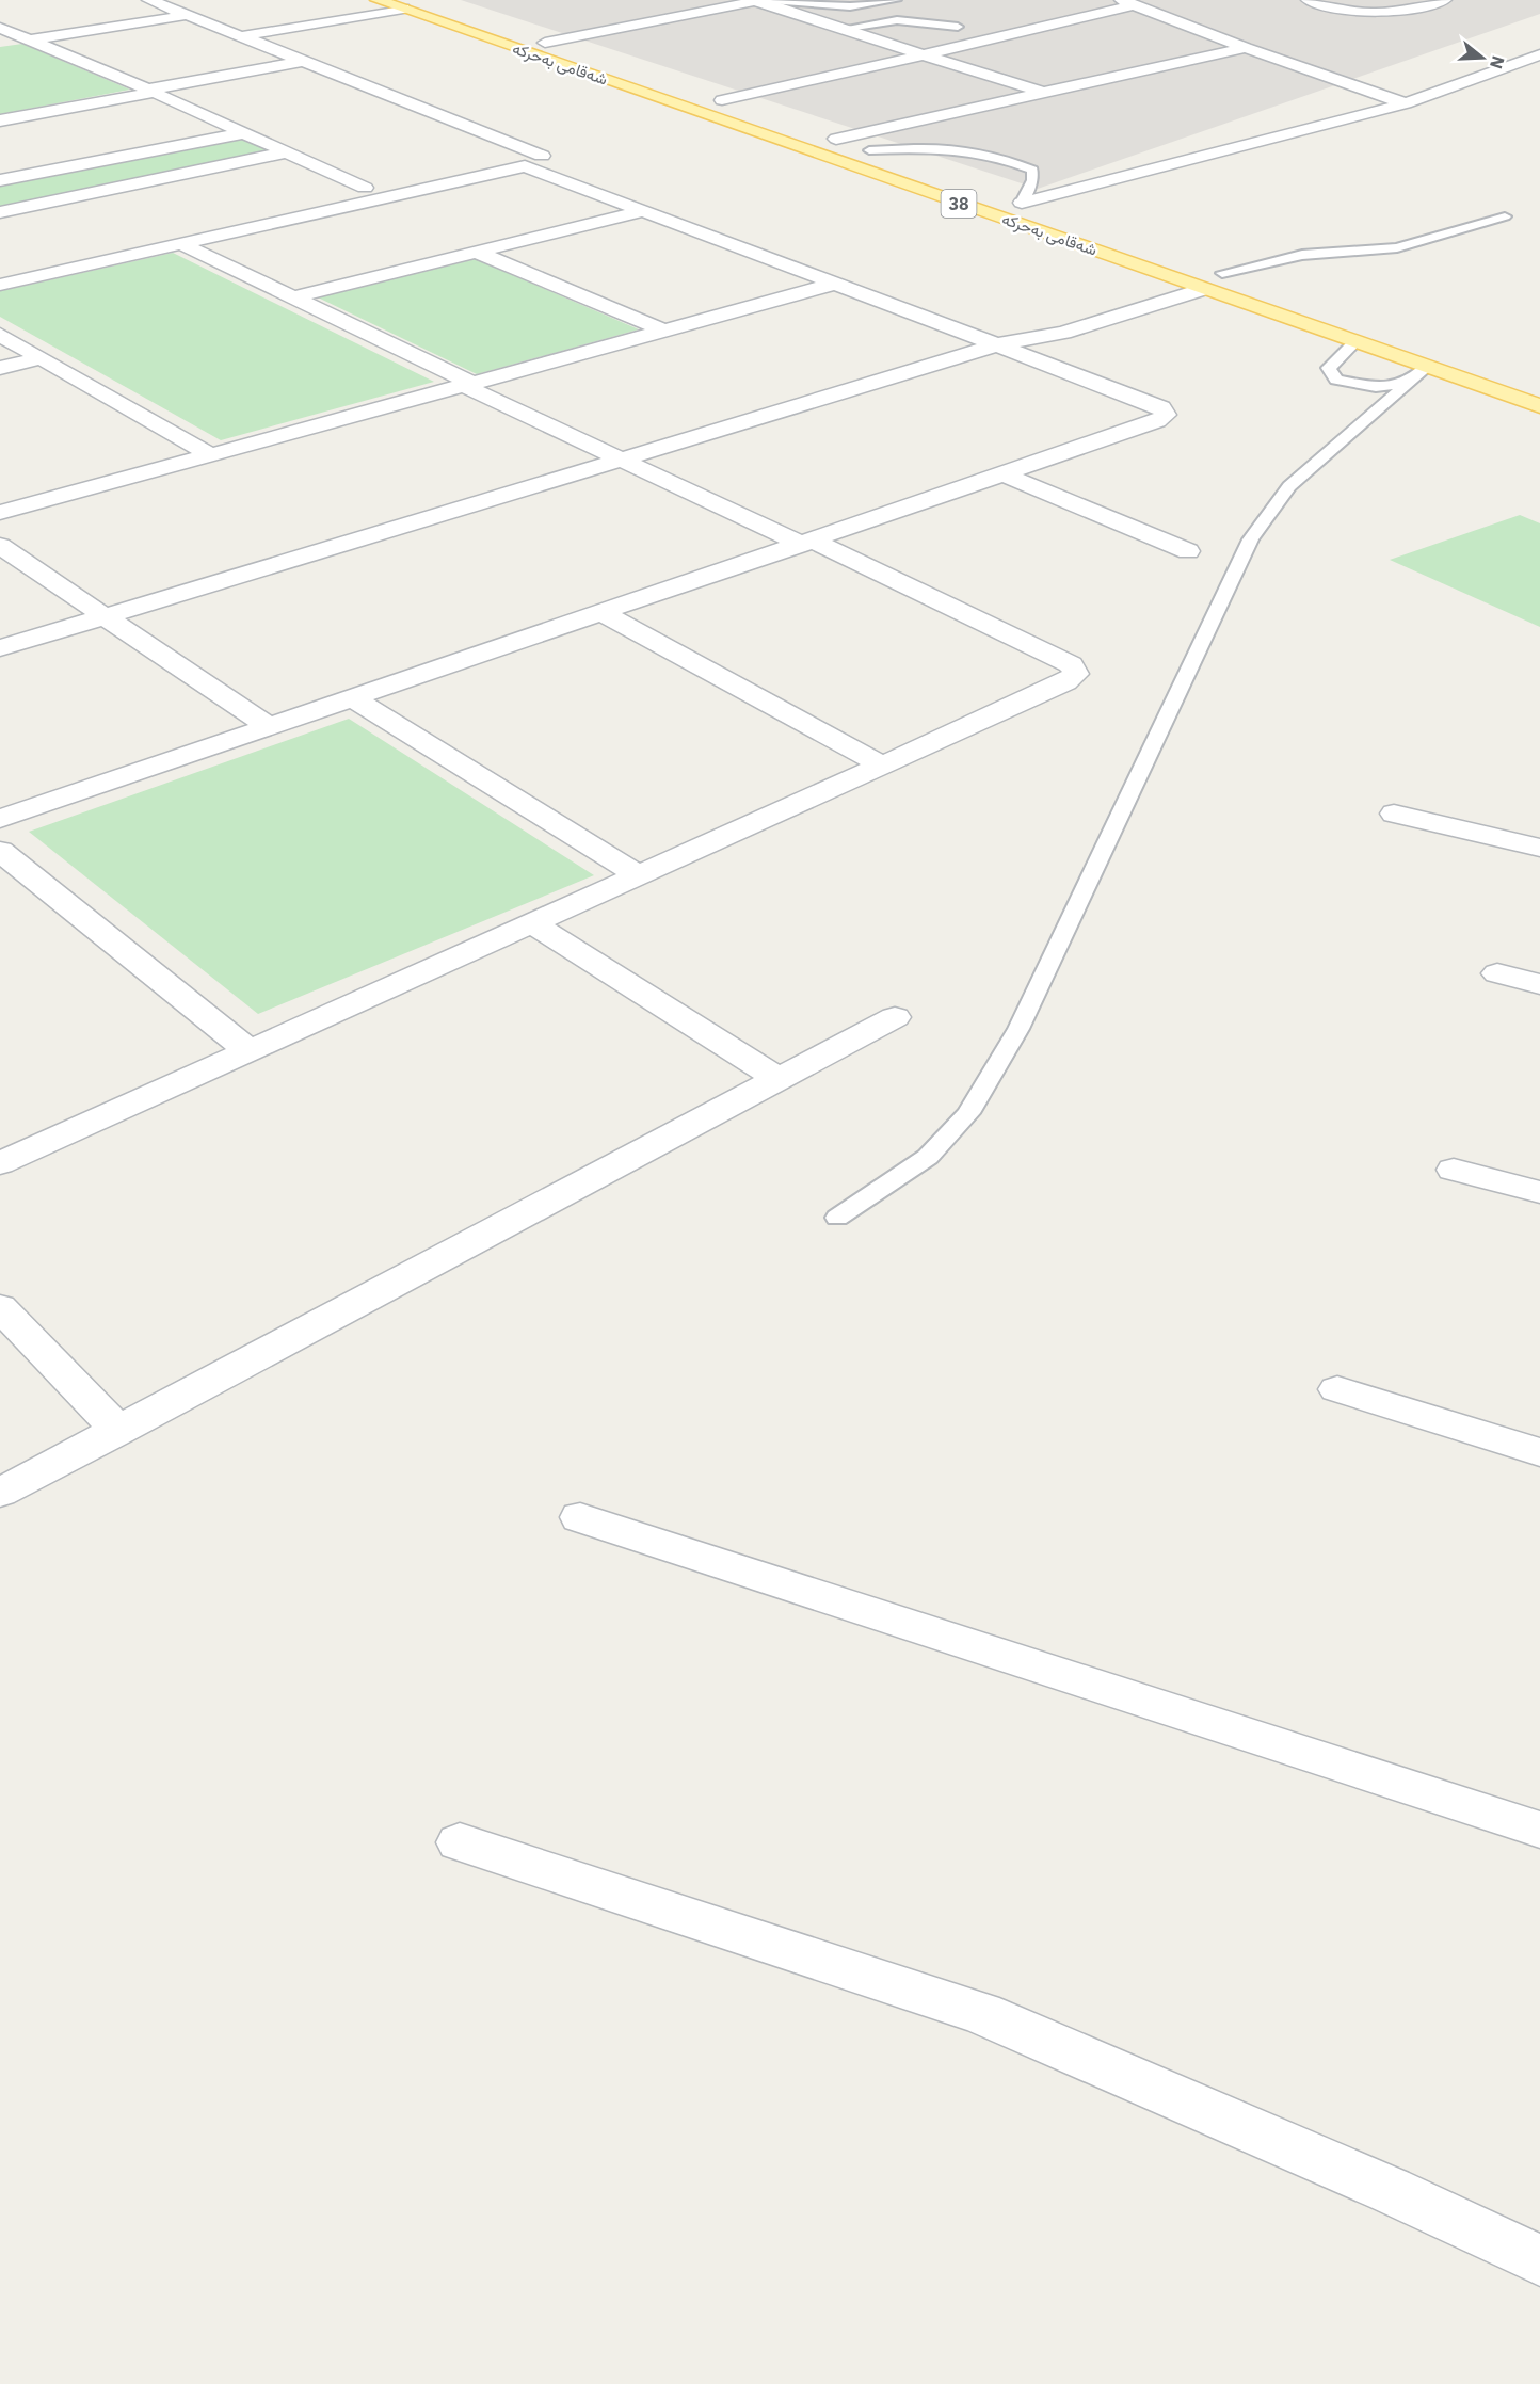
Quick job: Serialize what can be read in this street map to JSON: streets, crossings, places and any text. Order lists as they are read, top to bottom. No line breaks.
{"streets":{"main road":["شەقامی بەحرکە","38"]},"north":"right"}
